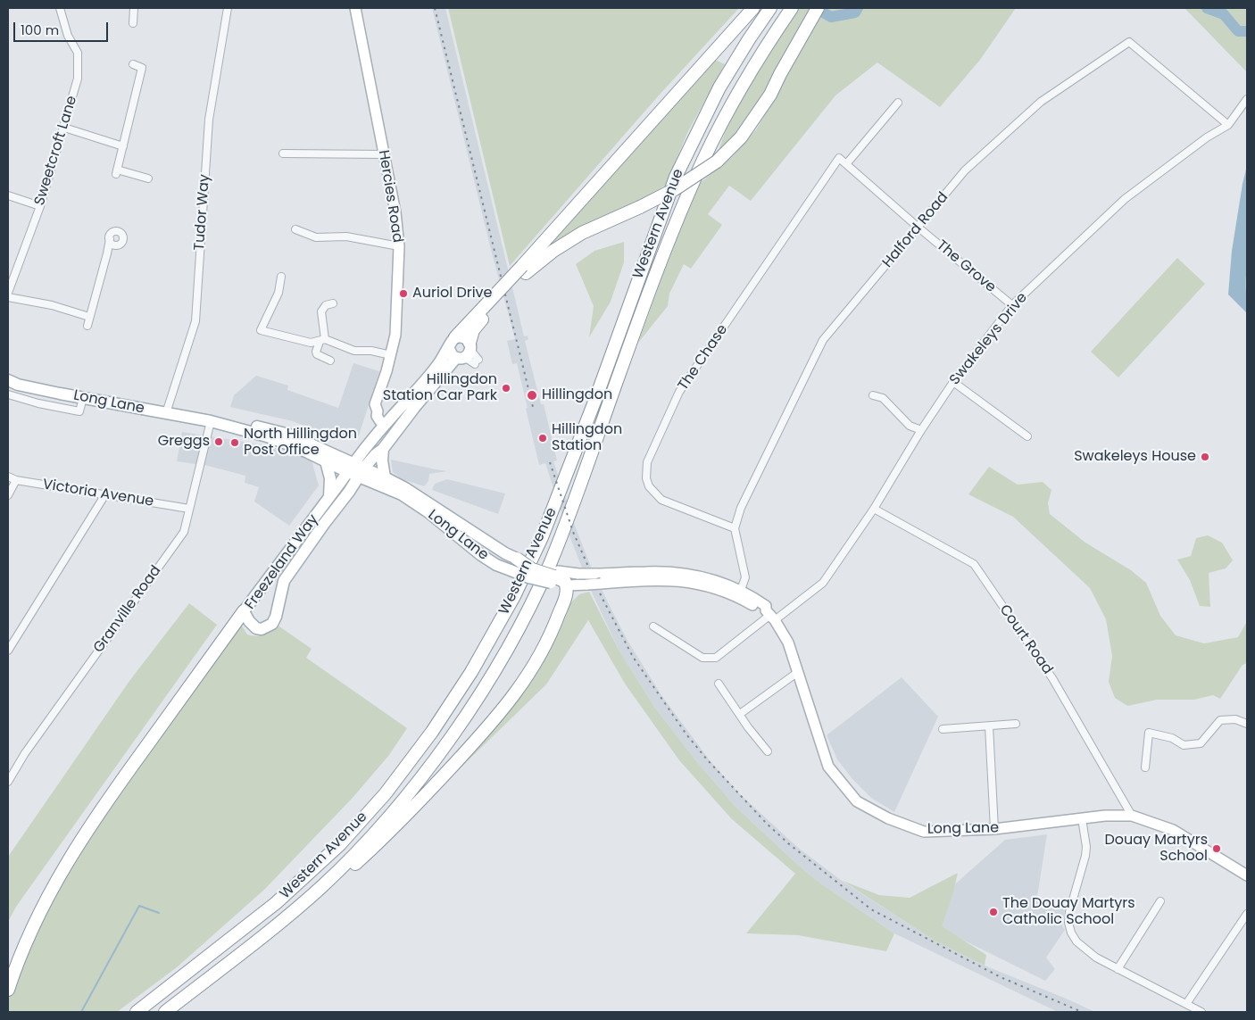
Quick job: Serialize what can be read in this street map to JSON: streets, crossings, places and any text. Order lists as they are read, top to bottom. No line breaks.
{"streets":{"highway":["Western Avenue"],"main road":["Hercies Road","Long Lane","Freezeland Way"],"street":["Sweetcroft Lane","Tudor Way","Halford Road","The Grove","Swakeleys Drive","The Chase","Victoria Avenue","Granville Road","Court Road"]},"crossings":[["Tudor Way","Long Lane"],["Halford Road","The Grove"],["Halford Road","Swakeleys Drive"],["Halford Road","The Chase"],["Halford Road","Long Lane"],["The Grove","Swakeleys Drive"],["The Grove","The Chase"],["Swakeleys Drive","Long Lane"],["Swakeleys Drive","Court Road"],["Long Lane","Freezeland Way"],["Long Lane","Granville Road"],["Long Lane","Court Road"],["Victoria Avenue","Granville Road"]],"places":["Auriol Drive","Hillingdon Station Car Park","Hillingdon","Hillingdon Station","Greggs","North Hillingdon Post Office","Swakeleys House","Douay Martyrs School","The Douay Martyrs Catholic School"],"scale_bar":"100 m"}
